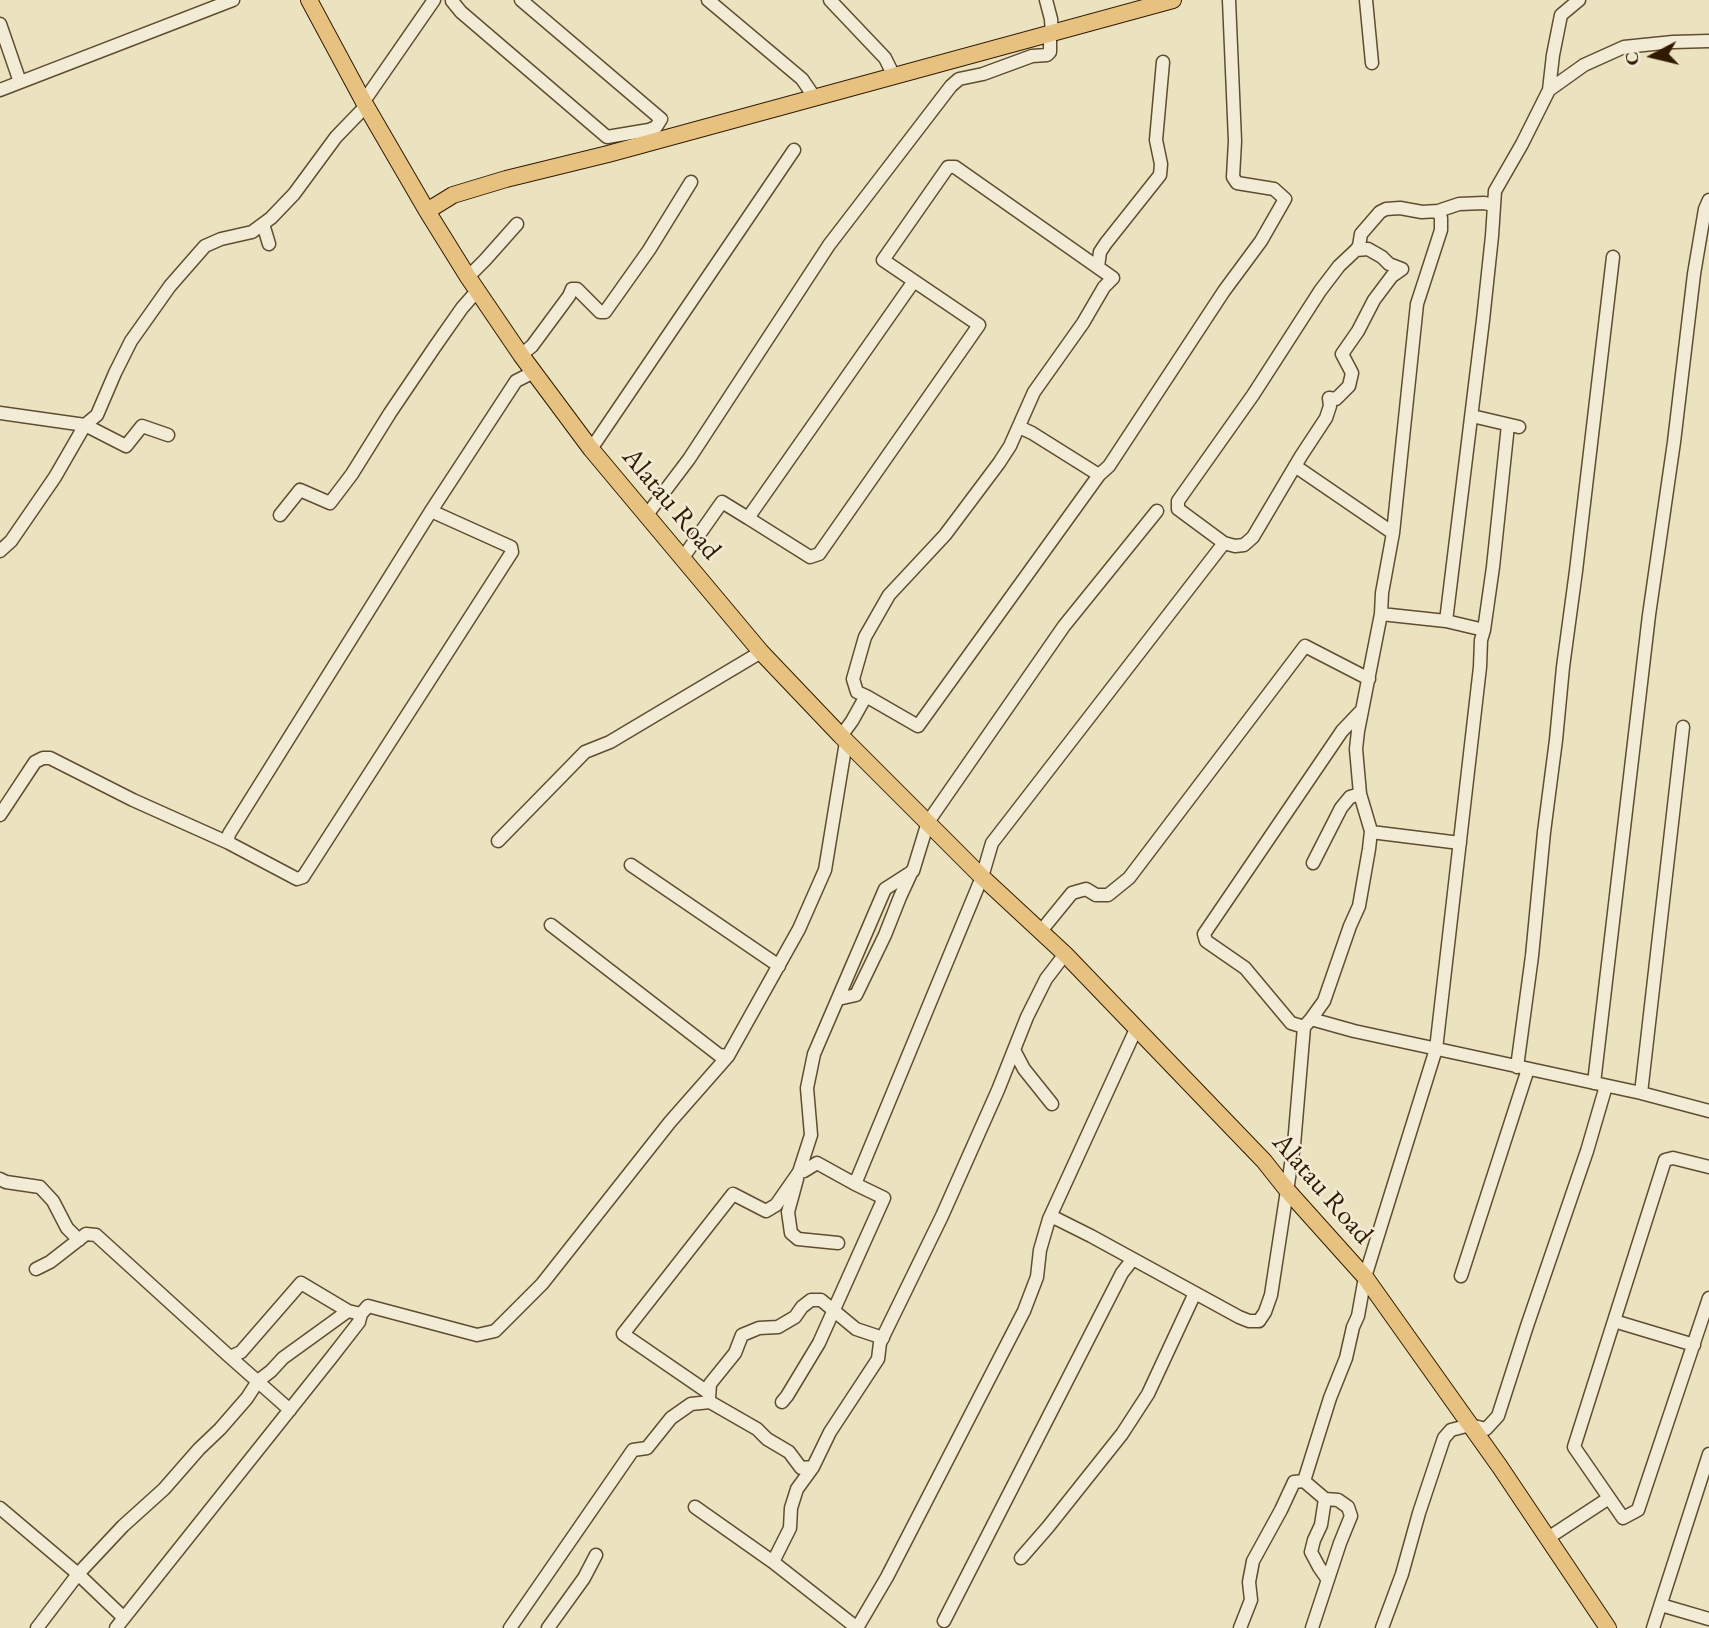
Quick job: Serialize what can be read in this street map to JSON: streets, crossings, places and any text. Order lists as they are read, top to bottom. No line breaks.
{"streets":{"main road":["Alatau Road"]},"north":"left"}
